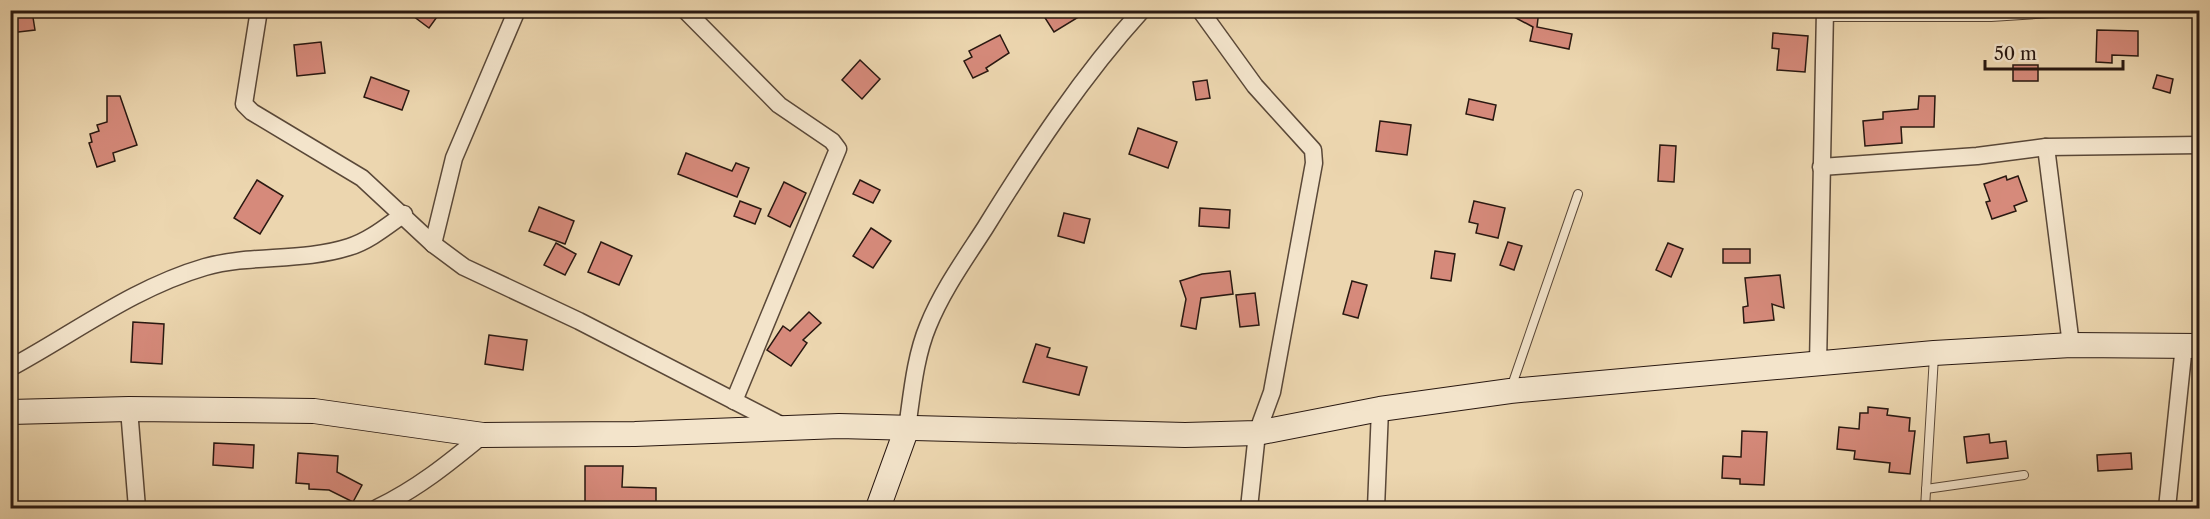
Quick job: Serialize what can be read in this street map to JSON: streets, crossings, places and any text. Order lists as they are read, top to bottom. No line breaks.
{"scale_bar":"50 m"}
